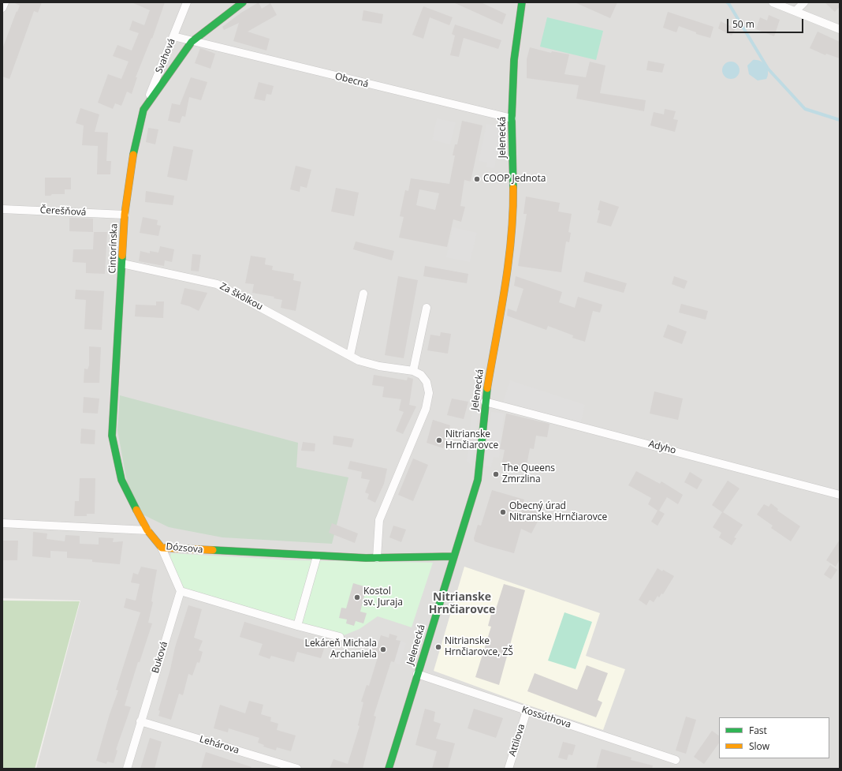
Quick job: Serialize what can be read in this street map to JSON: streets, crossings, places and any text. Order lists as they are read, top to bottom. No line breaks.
{"streets":{"street":["Svahová","Obecná","Jelenecká","Čerešňová","Cintorínska","Za škôlkou","Adyho","Dózsova","Buková","Kossúthova","Attilova","Lehárova"]},"crossings":[["Svahová","Obecná"],["Svahová","Cintorínska"],["Obecná","Jelenecká"],["Obecná","Cintorínska"],["Jelenecká","Adyho"],["Jelenecká","Dózsova"],["Jelenecká","Kossúthova"],["Čerešňová","Cintorínska"],["Cintorínska","Za škôlkou"],["Cintorínska","Dózsova"],["Za škôlkou","Dózsova"],["Buková","Lehárova"],["Kossúthova","Attilova"]],"districts":["Nitrianske Hrnčiarovce"],"places":["COOP Jednota","Nitrianske Hrnčiarovce","The Queens Zmrzlina","Obecný úrad Nitranske Hrnčiarovce","Kostol sv. Juraja","Nitrianske Hrnčiarovce, ZŠ","Lekáreň Michala Archaniela"],"legend":["Fast","Slow"],"scale_bar":"50 m"}
